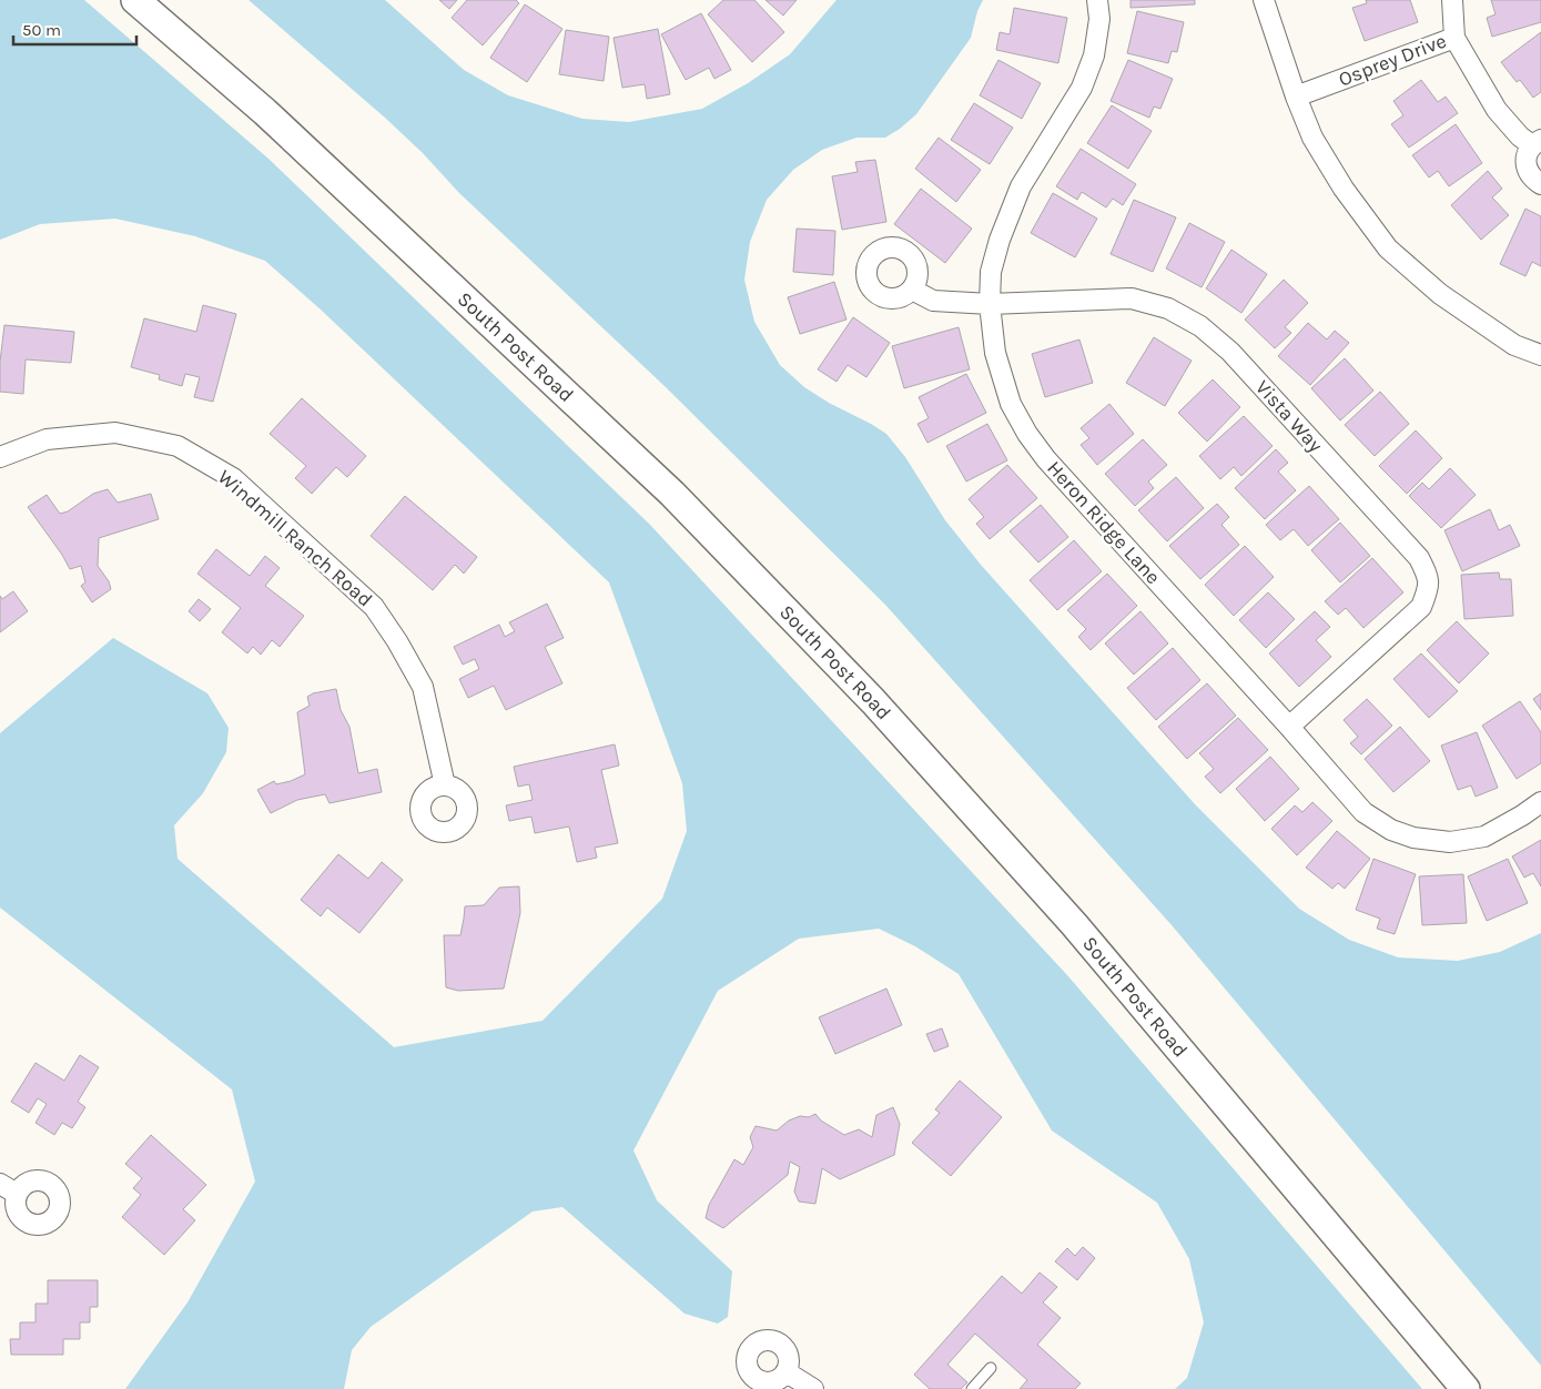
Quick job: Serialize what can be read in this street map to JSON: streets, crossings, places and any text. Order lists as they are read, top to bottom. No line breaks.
{"streets":{"street":["Osprey Drive","South Post Road","Vista Way","Heron Ridge Lane","Windmill Ranch Road"]},"crossings":[["Vista Way","Heron Ridge Lane"]],"scale_bar":"50 m"}
